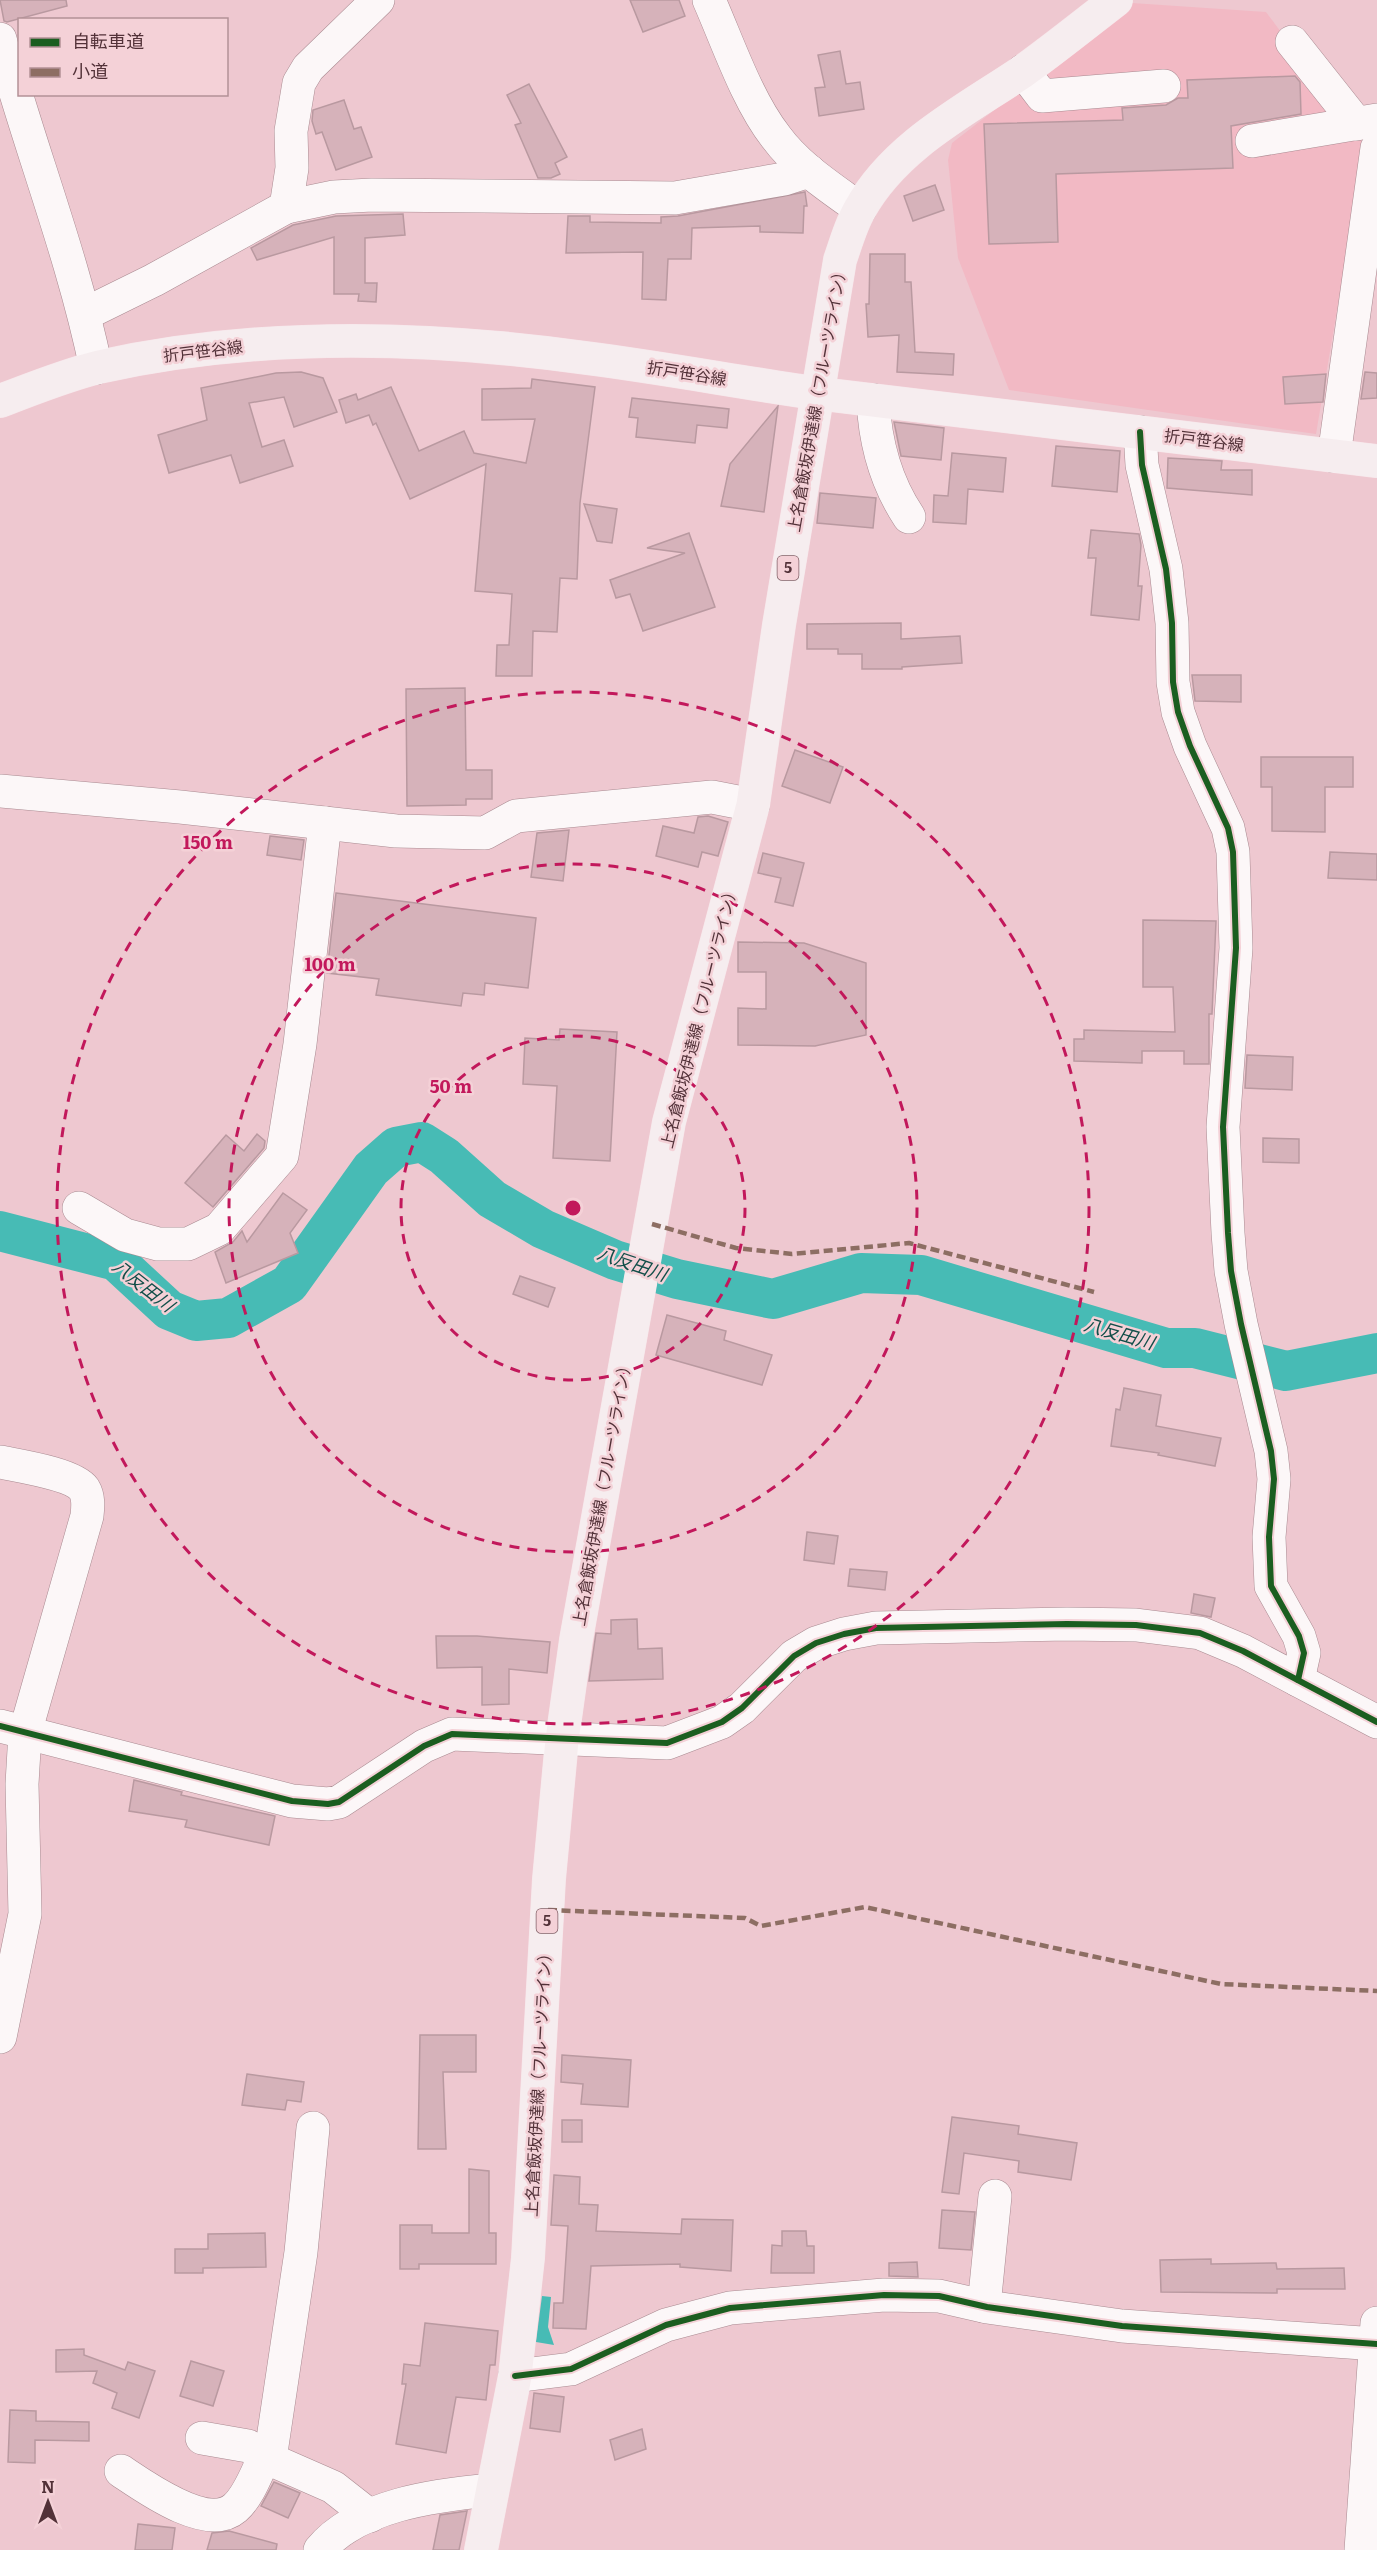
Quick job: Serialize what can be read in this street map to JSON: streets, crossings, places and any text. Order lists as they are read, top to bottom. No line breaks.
{"streets":{"main road":["折戸笹谷線","上名倉飯坂伊達線（フルーツライン）","5"]},"crossings":[["折戸笹谷線","上名倉飯坂伊達線（フルーツライン）"]],"water":["八反田川"],"legend":["自転車道","小道"],"north":"top","rings":["150 m","100 m","50 m"]}
